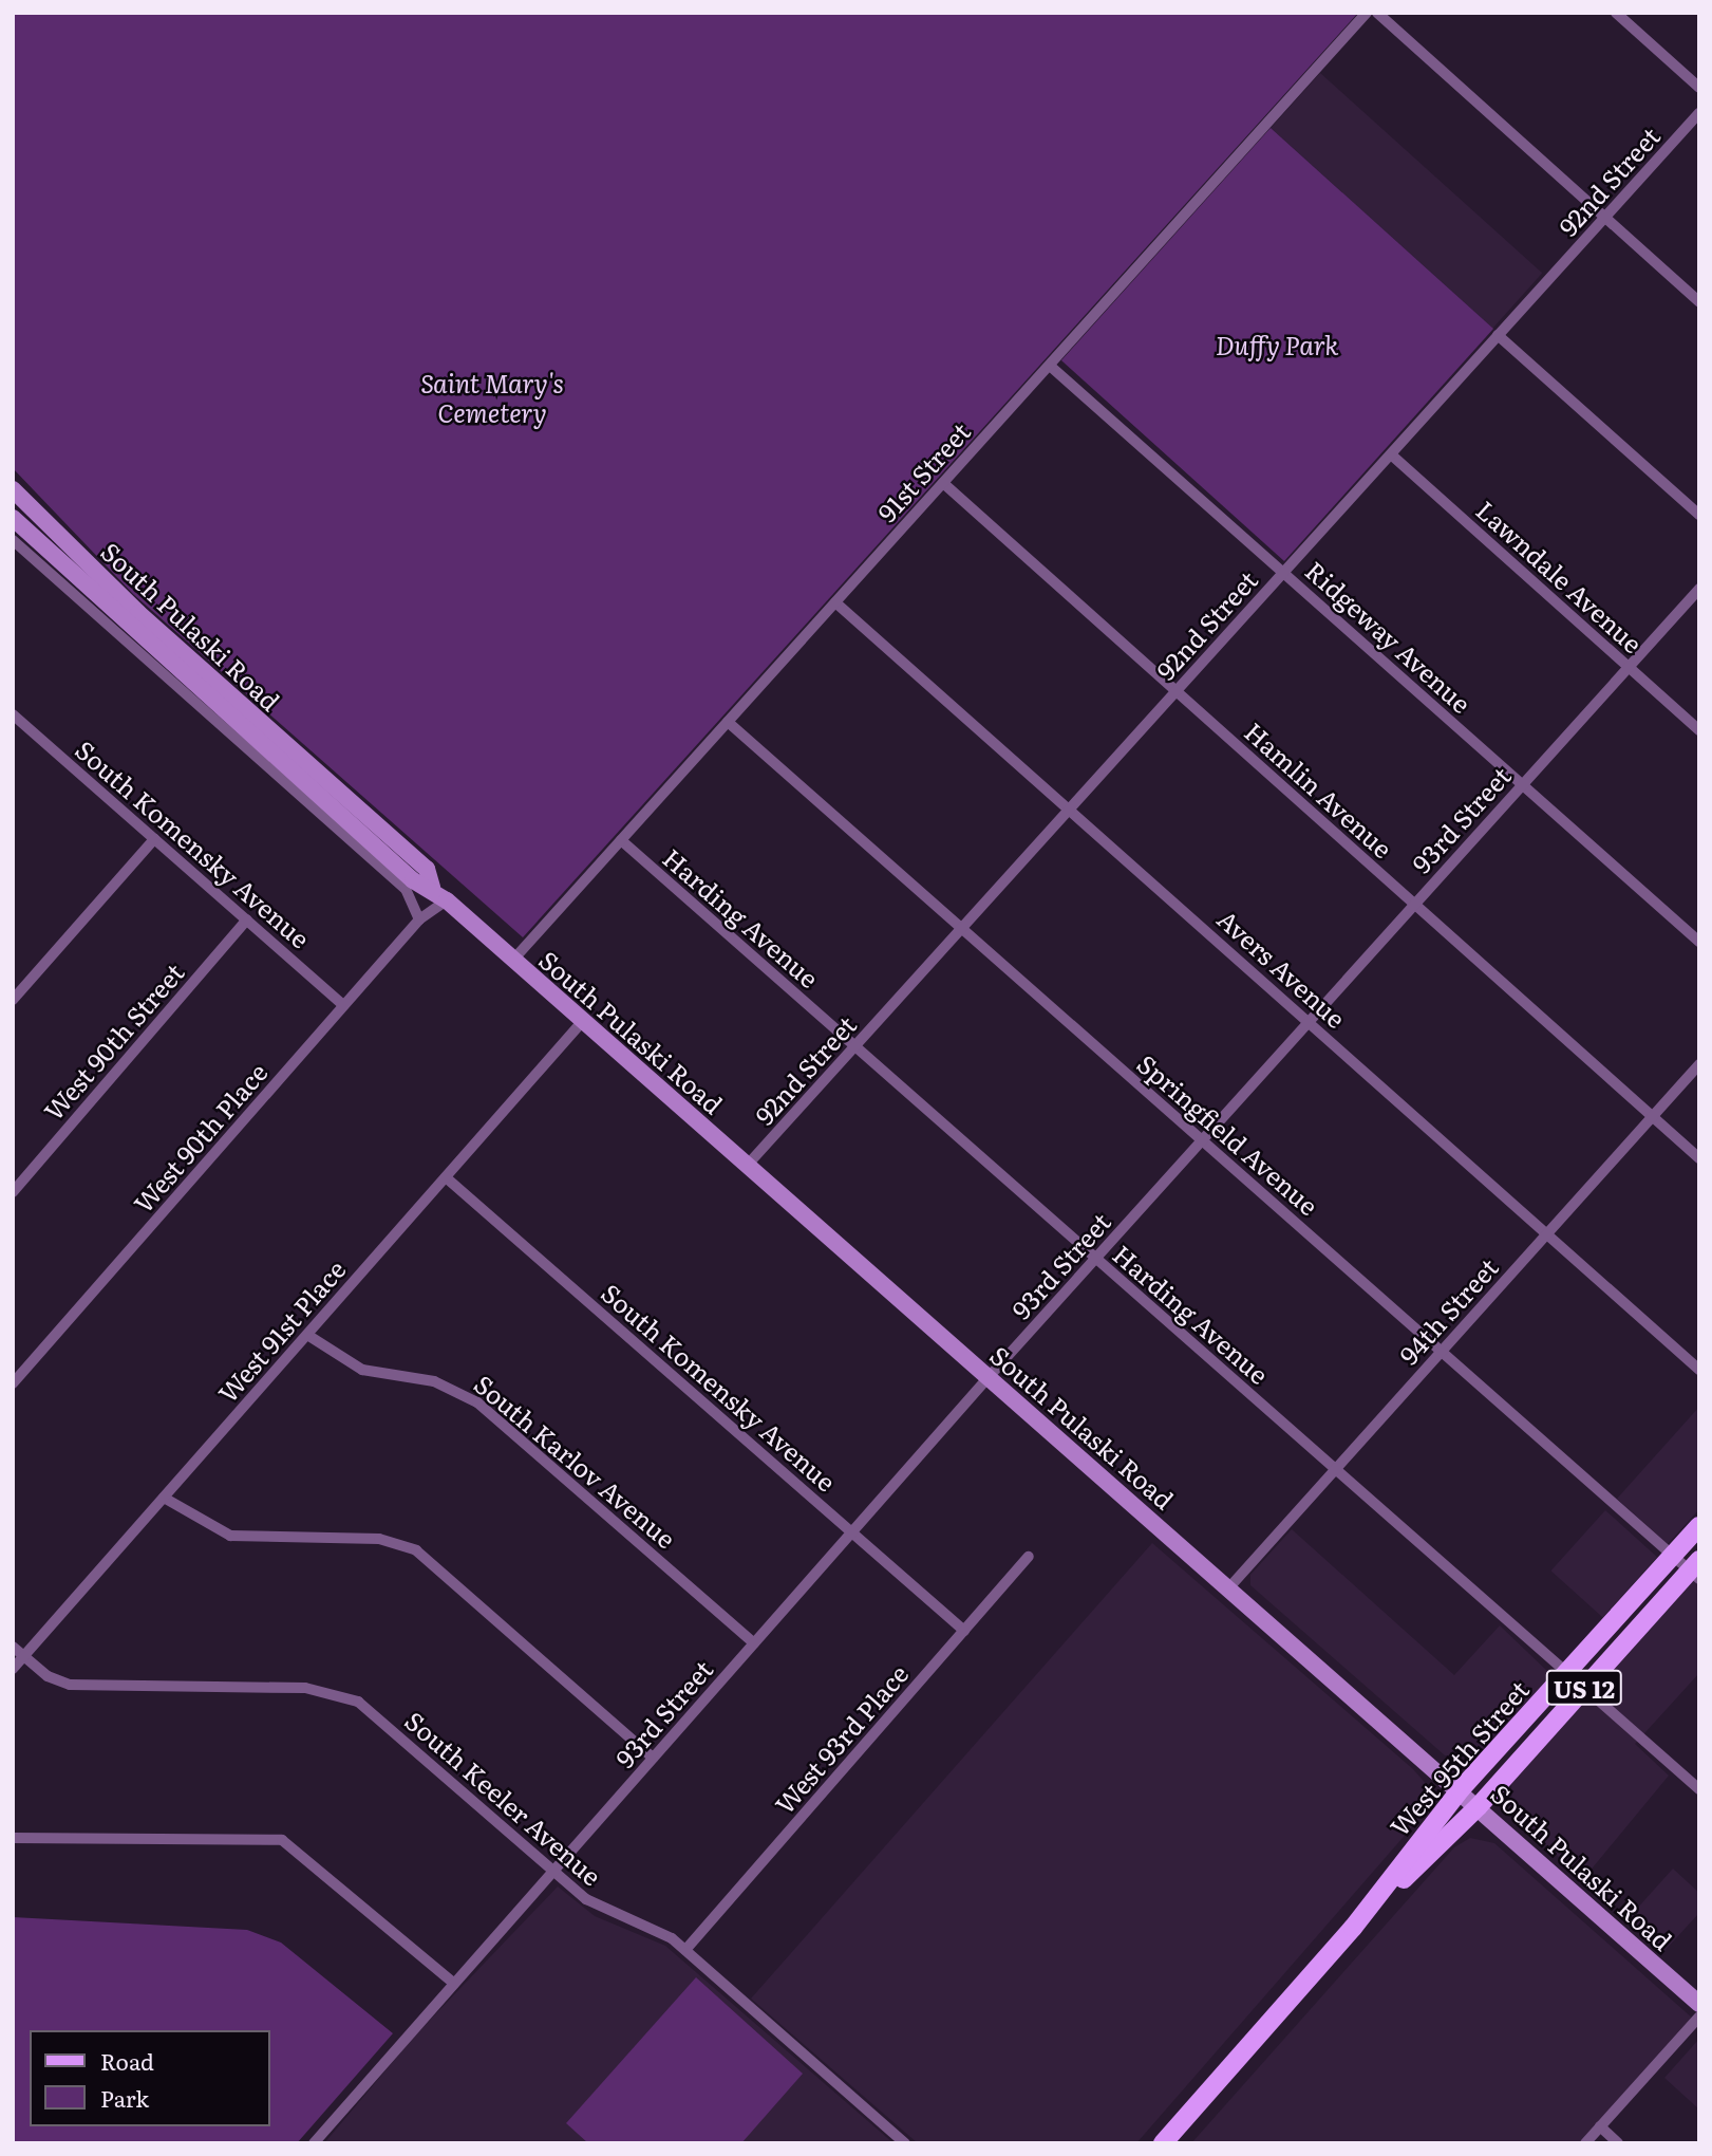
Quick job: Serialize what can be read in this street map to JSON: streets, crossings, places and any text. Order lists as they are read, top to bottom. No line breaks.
{"streets":{"main road":["South Pulaski Road","US 12","West 95th Street"],"street":["92nd Street","91st Street","Lawndale Avenue","Ridgeway Avenue","Hamlin Avenue","93rd Street","South Komensky Avenue","Harding Avenue","Avers Avenue","West 90th Street","Springfield Avenue","West 90th Place","94th Street","West 91st Place","South Karlov Avenue","West 93rd Place","South Keeler Avenue"]},"crossings":[["92nd Street","Lawndale Avenue"],["92nd Street","South Pulaski Road"],["92nd Street","Ridgeway Avenue"],["92nd Street","Hamlin Avenue"],["92nd Street","Harding Avenue"],["92nd Street","Avers Avenue"],["92nd Street","Springfield Avenue"],["91st Street","South Pulaski Road"],["91st Street","Ridgeway Avenue"],["91st Street","Hamlin Avenue"],["91st Street","Harding Avenue"],["91st Street","Avers Avenue"],["91st Street","Springfield Avenue"],["Lawndale Avenue","93rd Street"],["South Pulaski Road","93rd Street"],["South Pulaski Road","West 90th Place"],["South Pulaski Road","94th Street"],["South Pulaski Road","West 91st Place"],["South Pulaski Road","West 95th Street"],["Ridgeway Avenue","93rd Street"],["Hamlin Avenue","93rd Street"],["Hamlin Avenue","94th Street"],["93rd Street","South Komensky Avenue"],["93rd Street","Harding Avenue"],["93rd Street","Avers Avenue"],["93rd Street","Springfield Avenue"],["93rd Street","South Karlov Avenue"],["93rd Street","South Keeler Avenue"],["South Komensky Avenue","West 90th Street"],["South Komensky Avenue","West 90th Place"],["South Komensky Avenue","West 91st Place"],["South Komensky Avenue","West 93rd Place"],["Harding Avenue","94th Street"],["Harding Avenue","West 95th Street"],["Avers Avenue","94th Street"],["Springfield Avenue","94th Street"],["Springfield Avenue","West 95th Street"],["West 91st Place","South Karlov Avenue"],["West 91st Place","South Keeler Avenue"],["West 93rd Place","South Keeler Avenue"]],"parks":["Duffy Park","Saint Mary's Cemetery"],"legend":["Road","Park"]}
